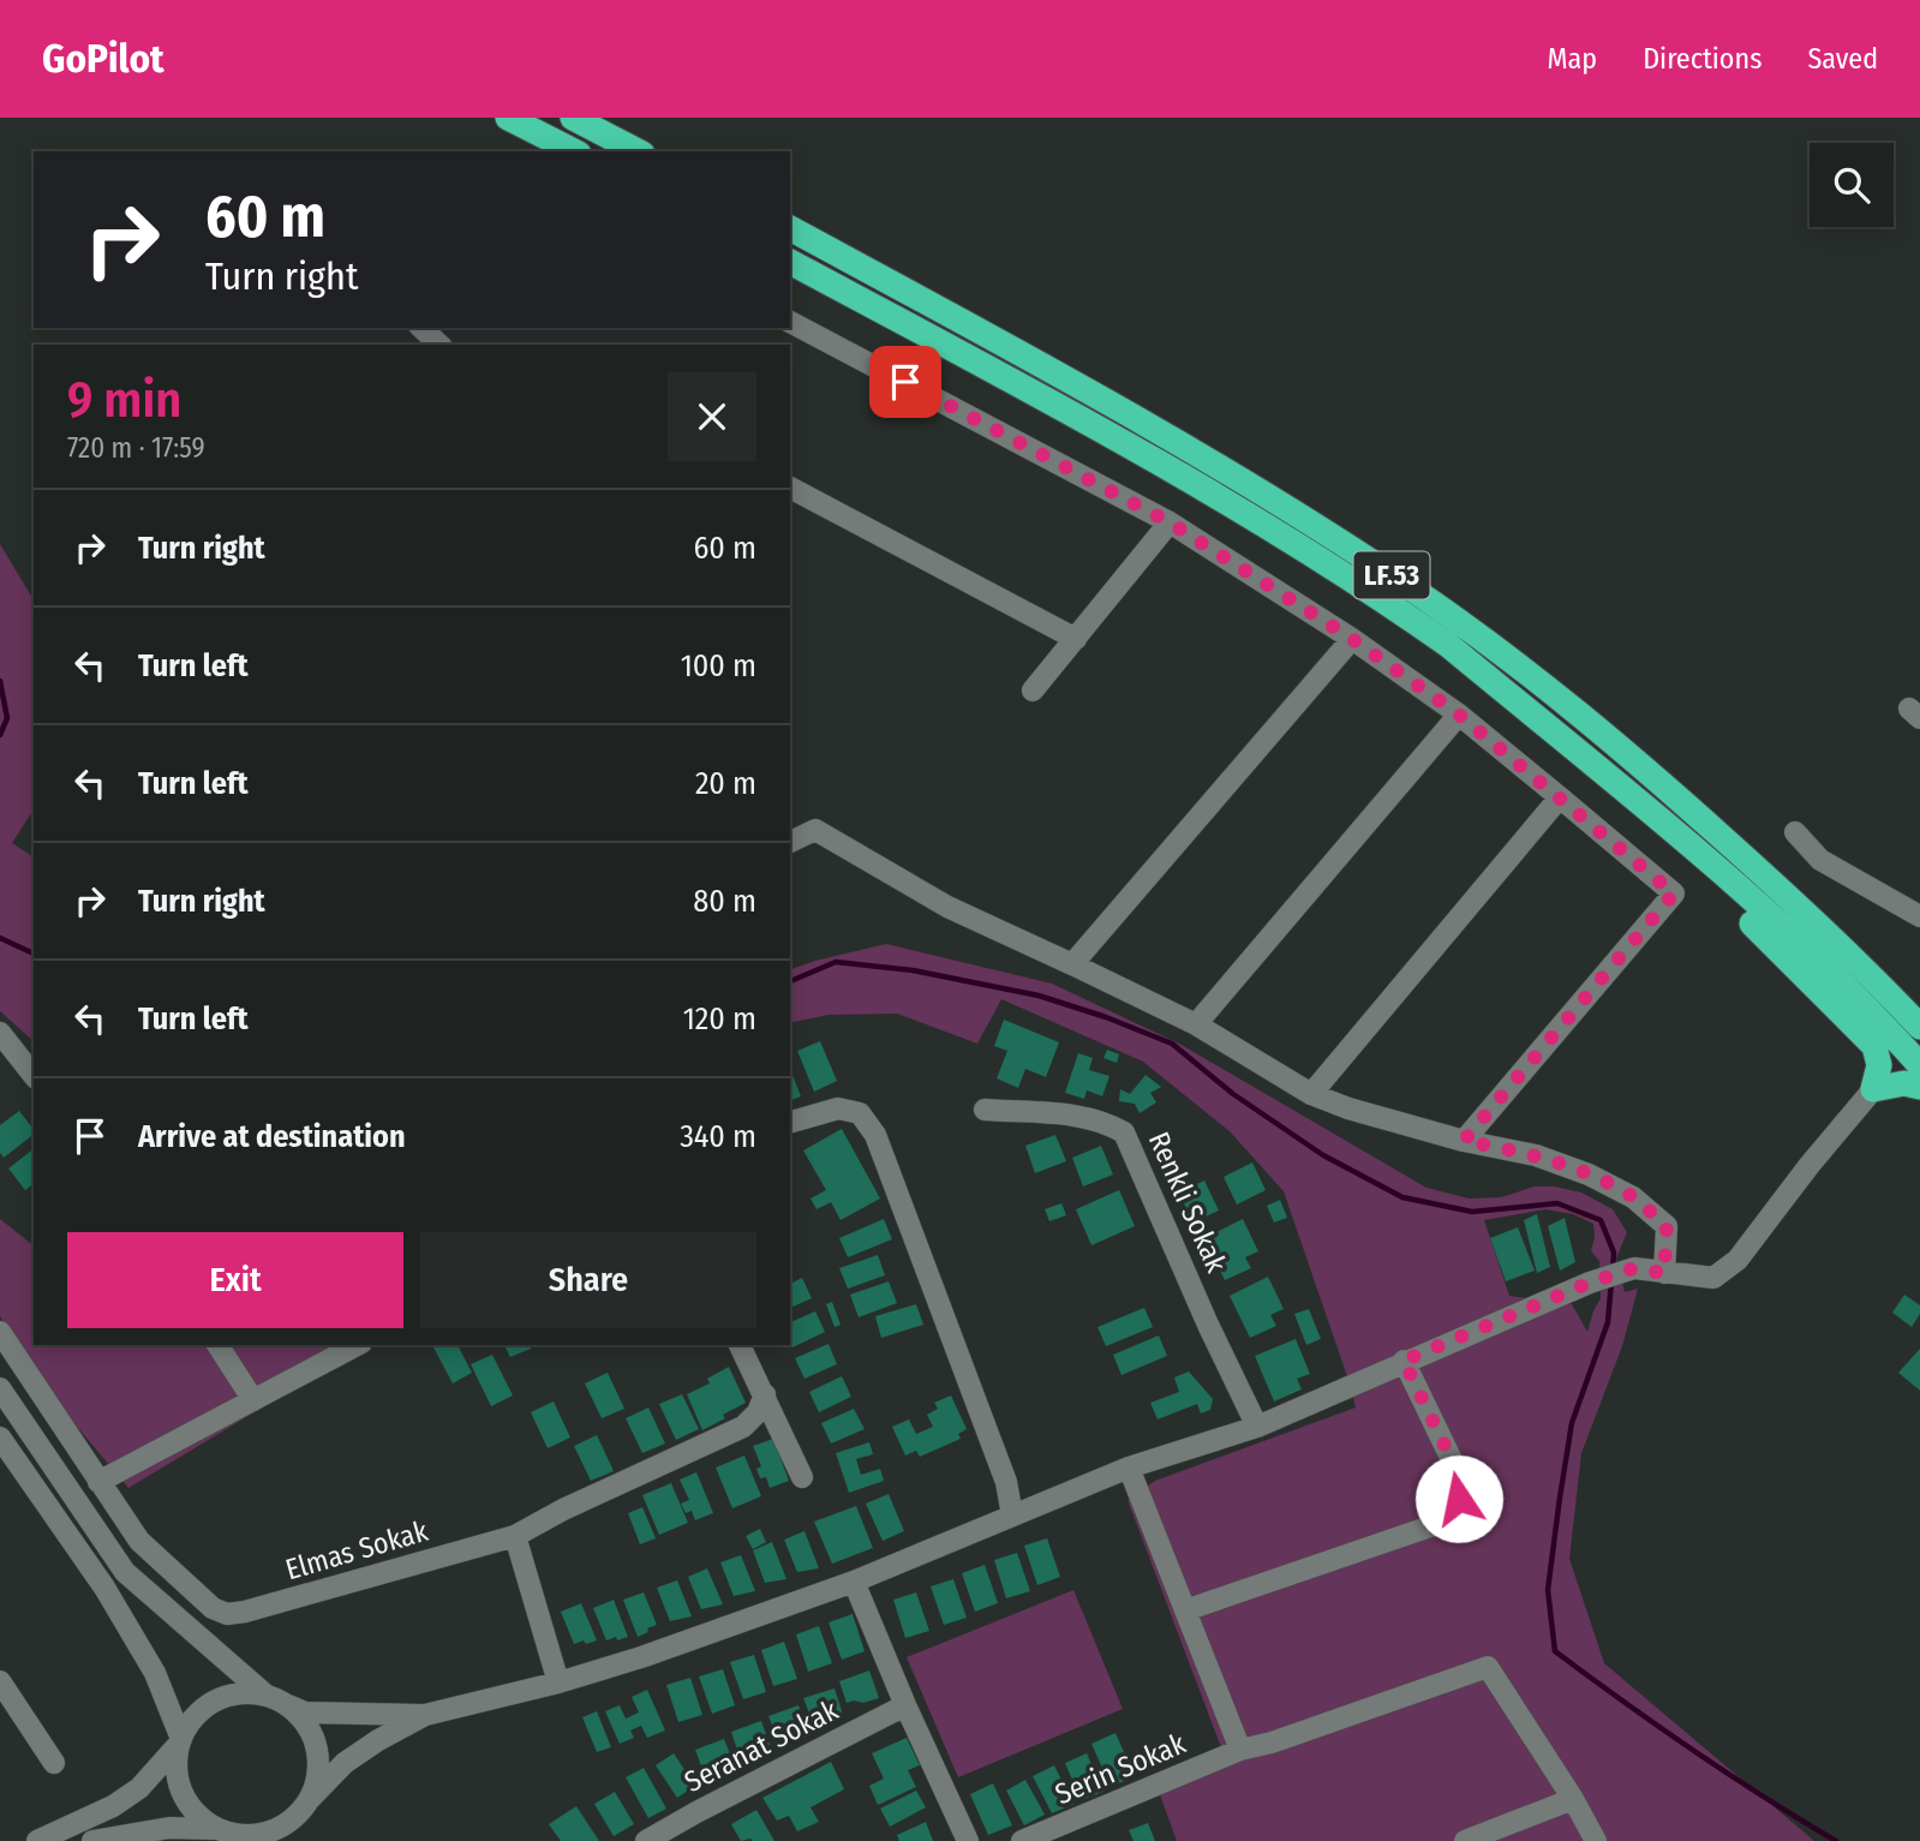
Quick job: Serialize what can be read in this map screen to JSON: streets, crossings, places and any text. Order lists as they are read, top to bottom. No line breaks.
{"streets":{"highway":["LF.53"],"street":["Renkli Sokak","Elmas Sokak","Seranat Sokak","Serin Sokak"]},"page":{"header":"GoPilot","nav":["Map","Directions","Saved"],"turn":["60 m","Turn right"],"heading":["9 min","720 m · 17:59"],"list":[{"name":"Turn right","value":"60 m"},{"name":"Turn left","value":"100 m"},{"name":"Turn left","value":"20 m"},{"name":"Turn right","value":"80 m"},{"name":"Turn left","value":"120 m"},{"name":"Arrive at destination","value":"340 m"}],"buttons":["Exit","Share"]}}
